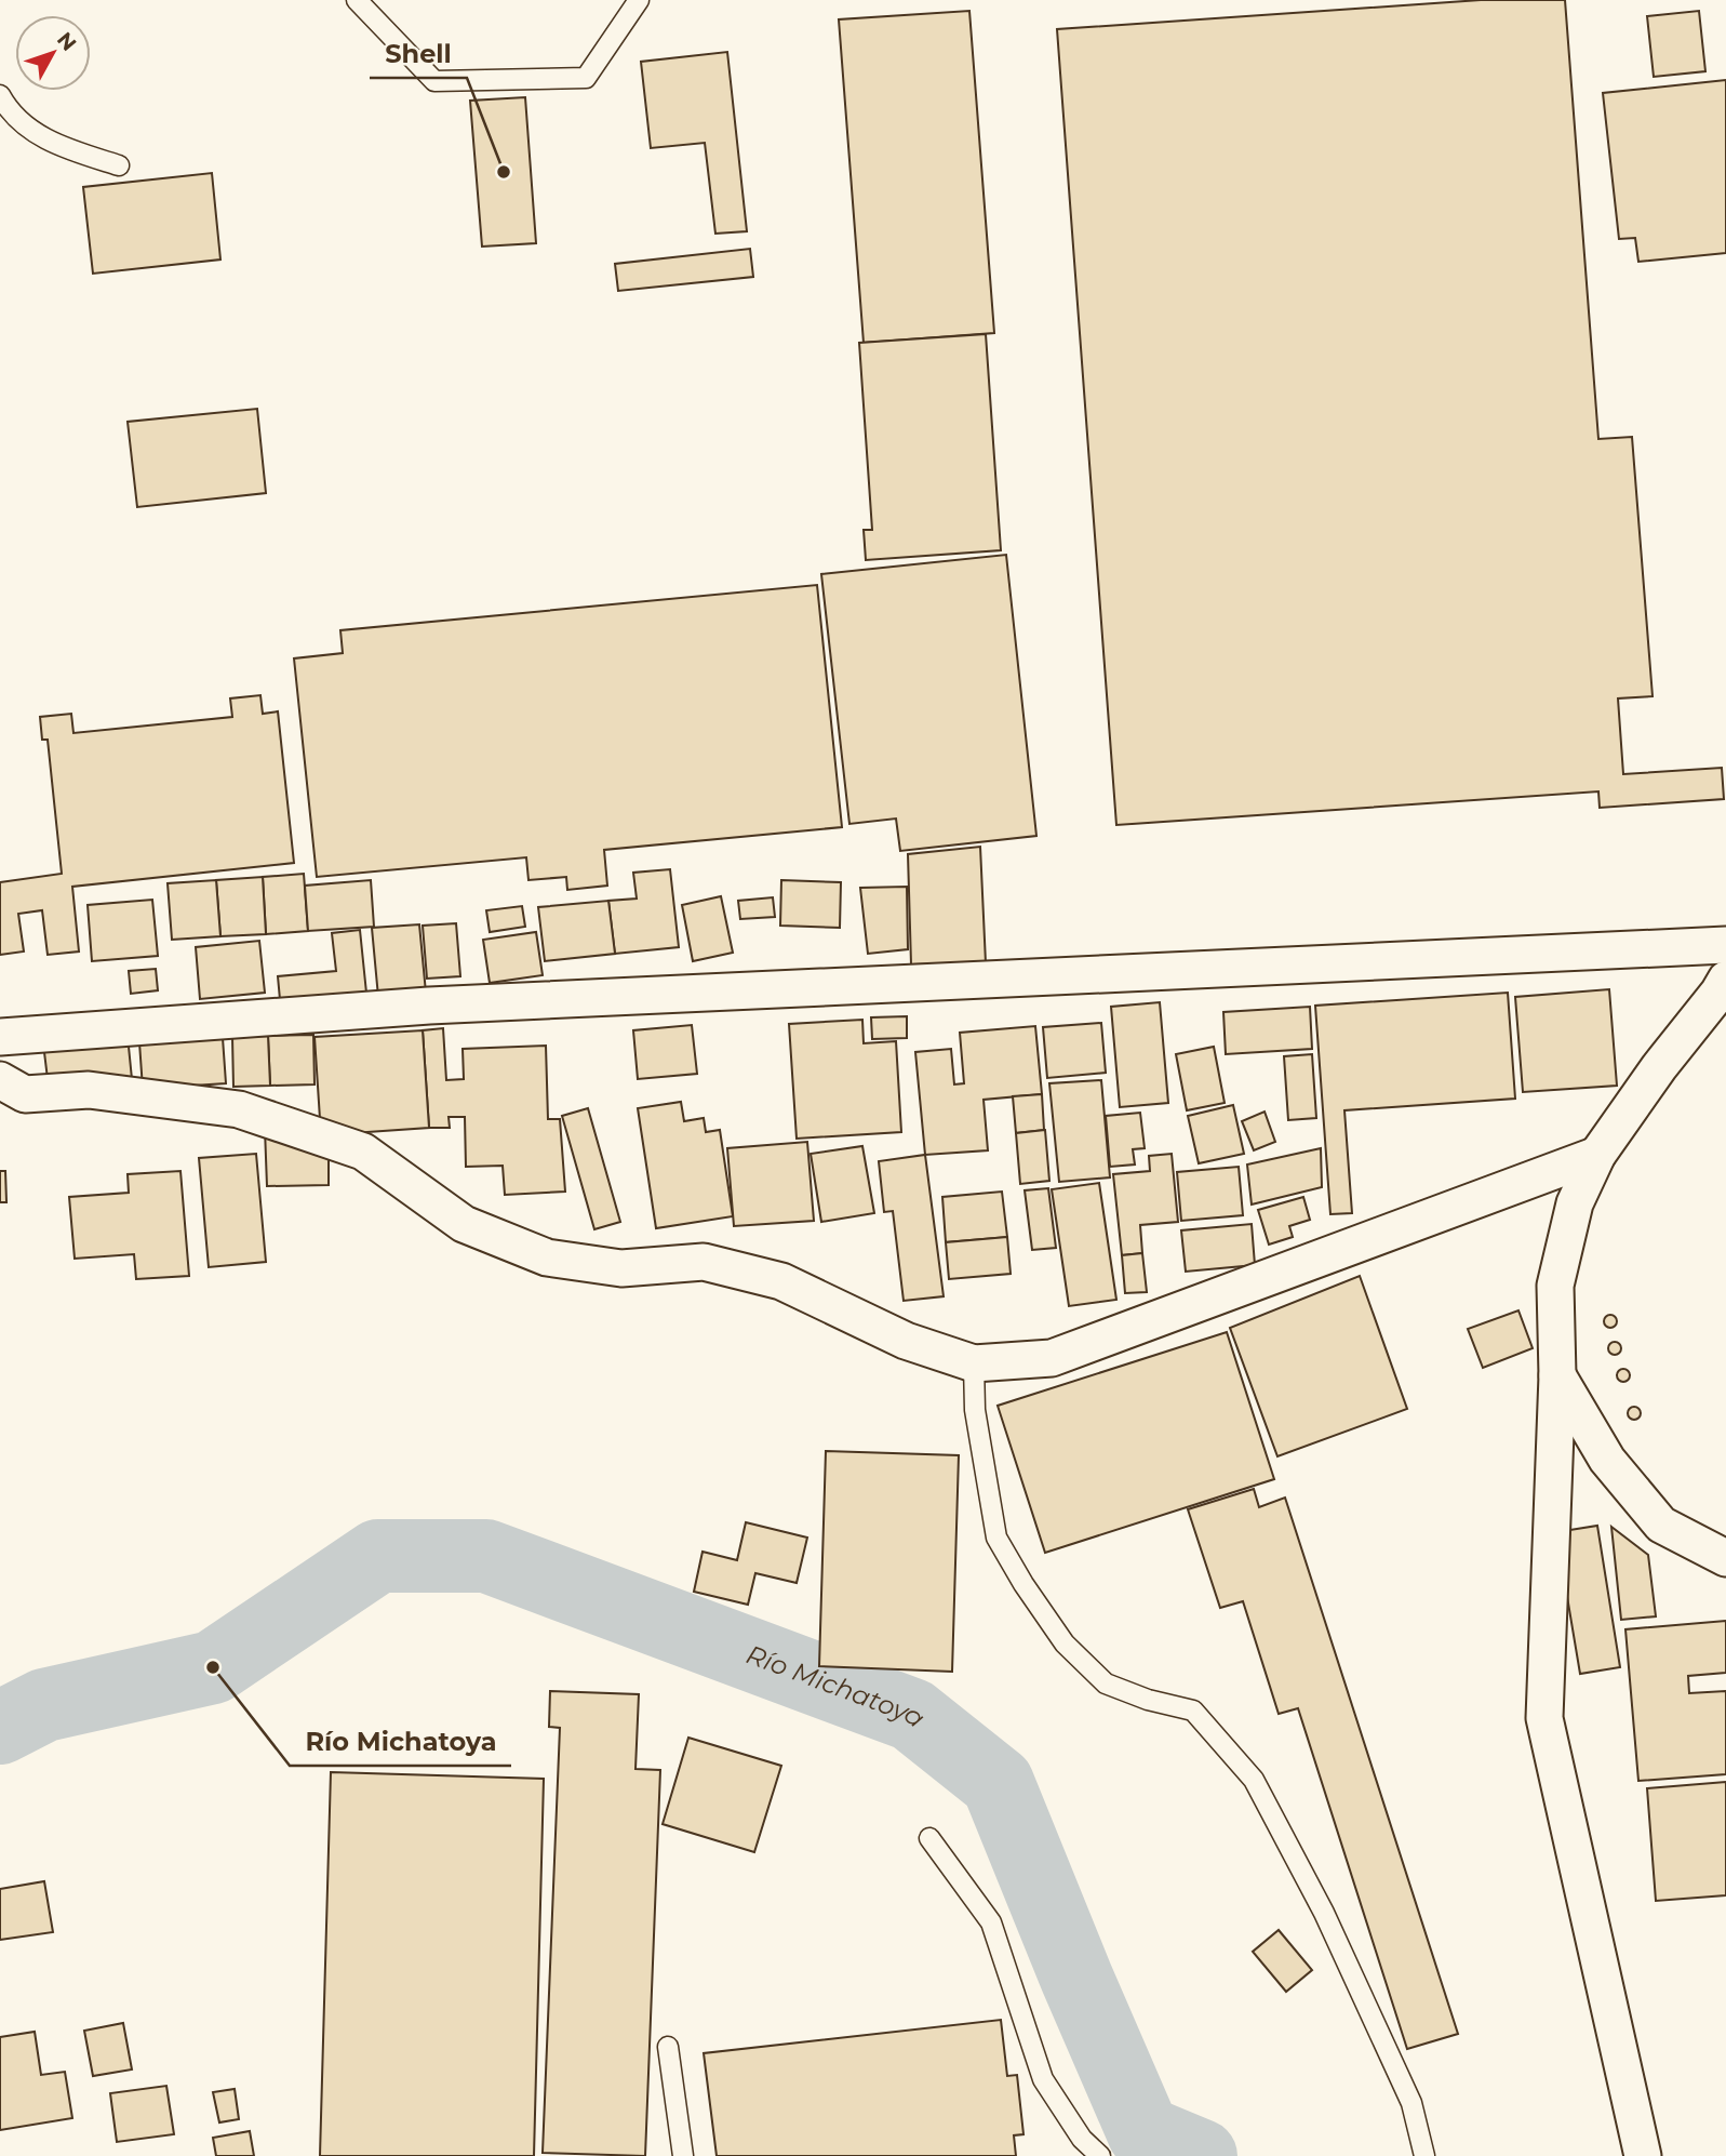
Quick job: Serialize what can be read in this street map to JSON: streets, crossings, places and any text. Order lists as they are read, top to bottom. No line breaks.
{"water":["Río Michatoya"],"places":["Shell","Río Michatoya"],"north":"top right"}
